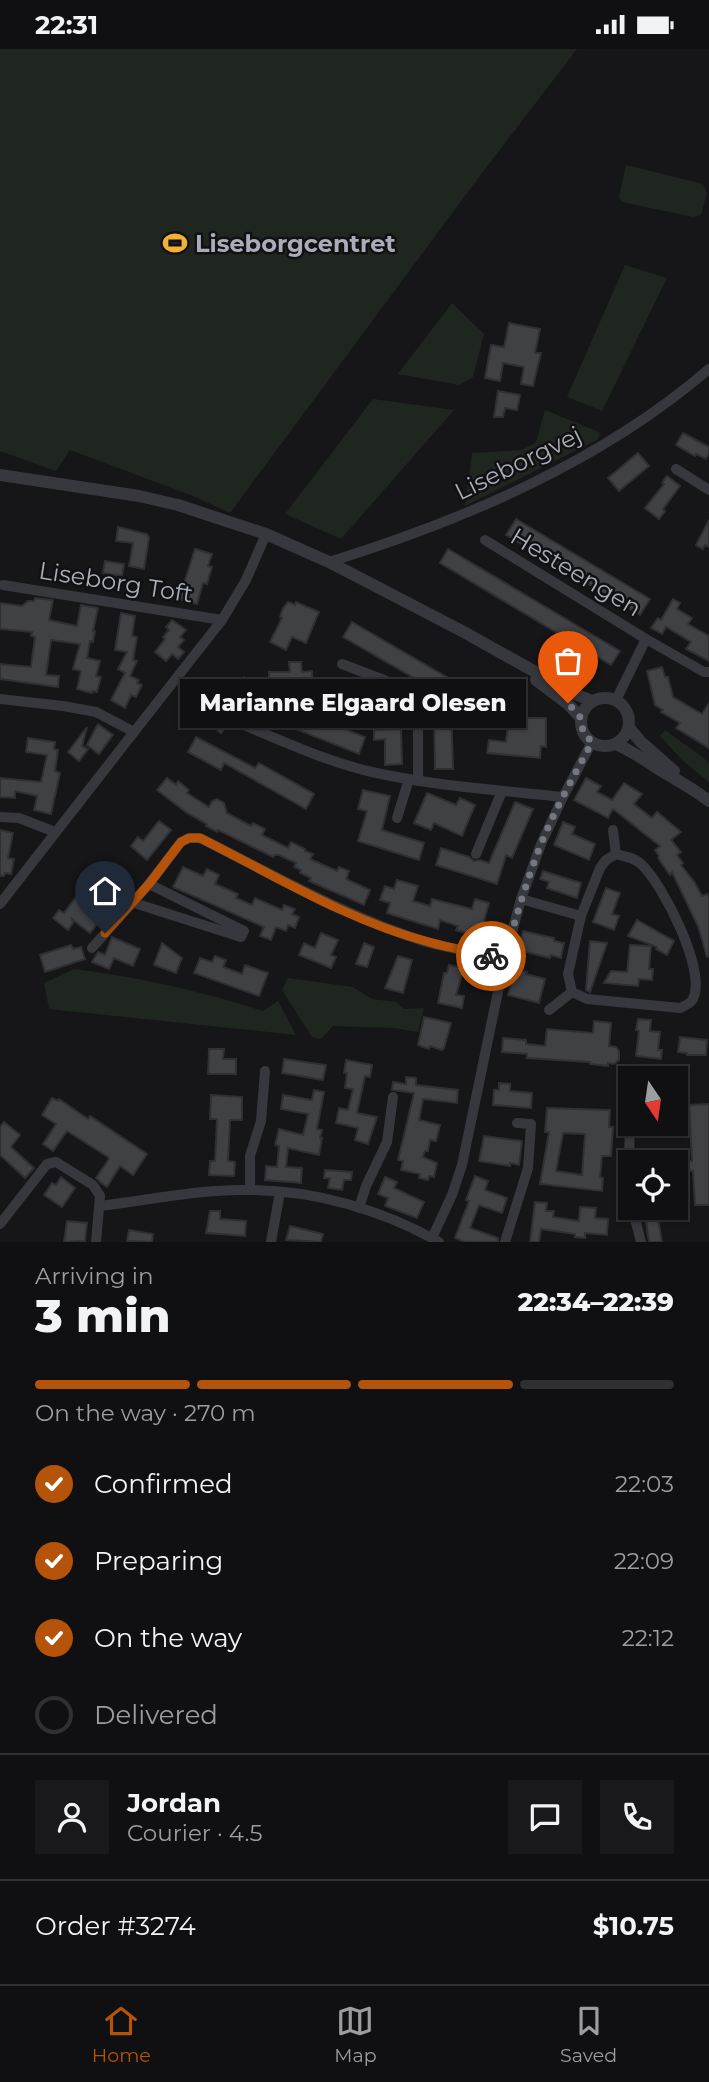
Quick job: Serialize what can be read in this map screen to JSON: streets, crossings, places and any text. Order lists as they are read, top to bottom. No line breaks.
{"streets":{"street":["Liseborgvej","Hesteengen","Liseborg Toft"]},"places":{"sports":["Liseborgcentret"],"other":["Marianne Elgaard Olesen"]},"north":"bottom","page":{"status":"22:31","bubble":"Marianne Elgaard Olesen","heading":["3 min","Arriving in","22:34–22:39"],"panel":["Jordan","Courier · 4.5","Order #3274","$10.75"],"bar":"On the way · 270 m","list":[["Confirmed","22:03"],["Preparing","22:09"],["On the way","22:12"],"Delivered"],"tabs":["Home","Map","Saved"]}}
